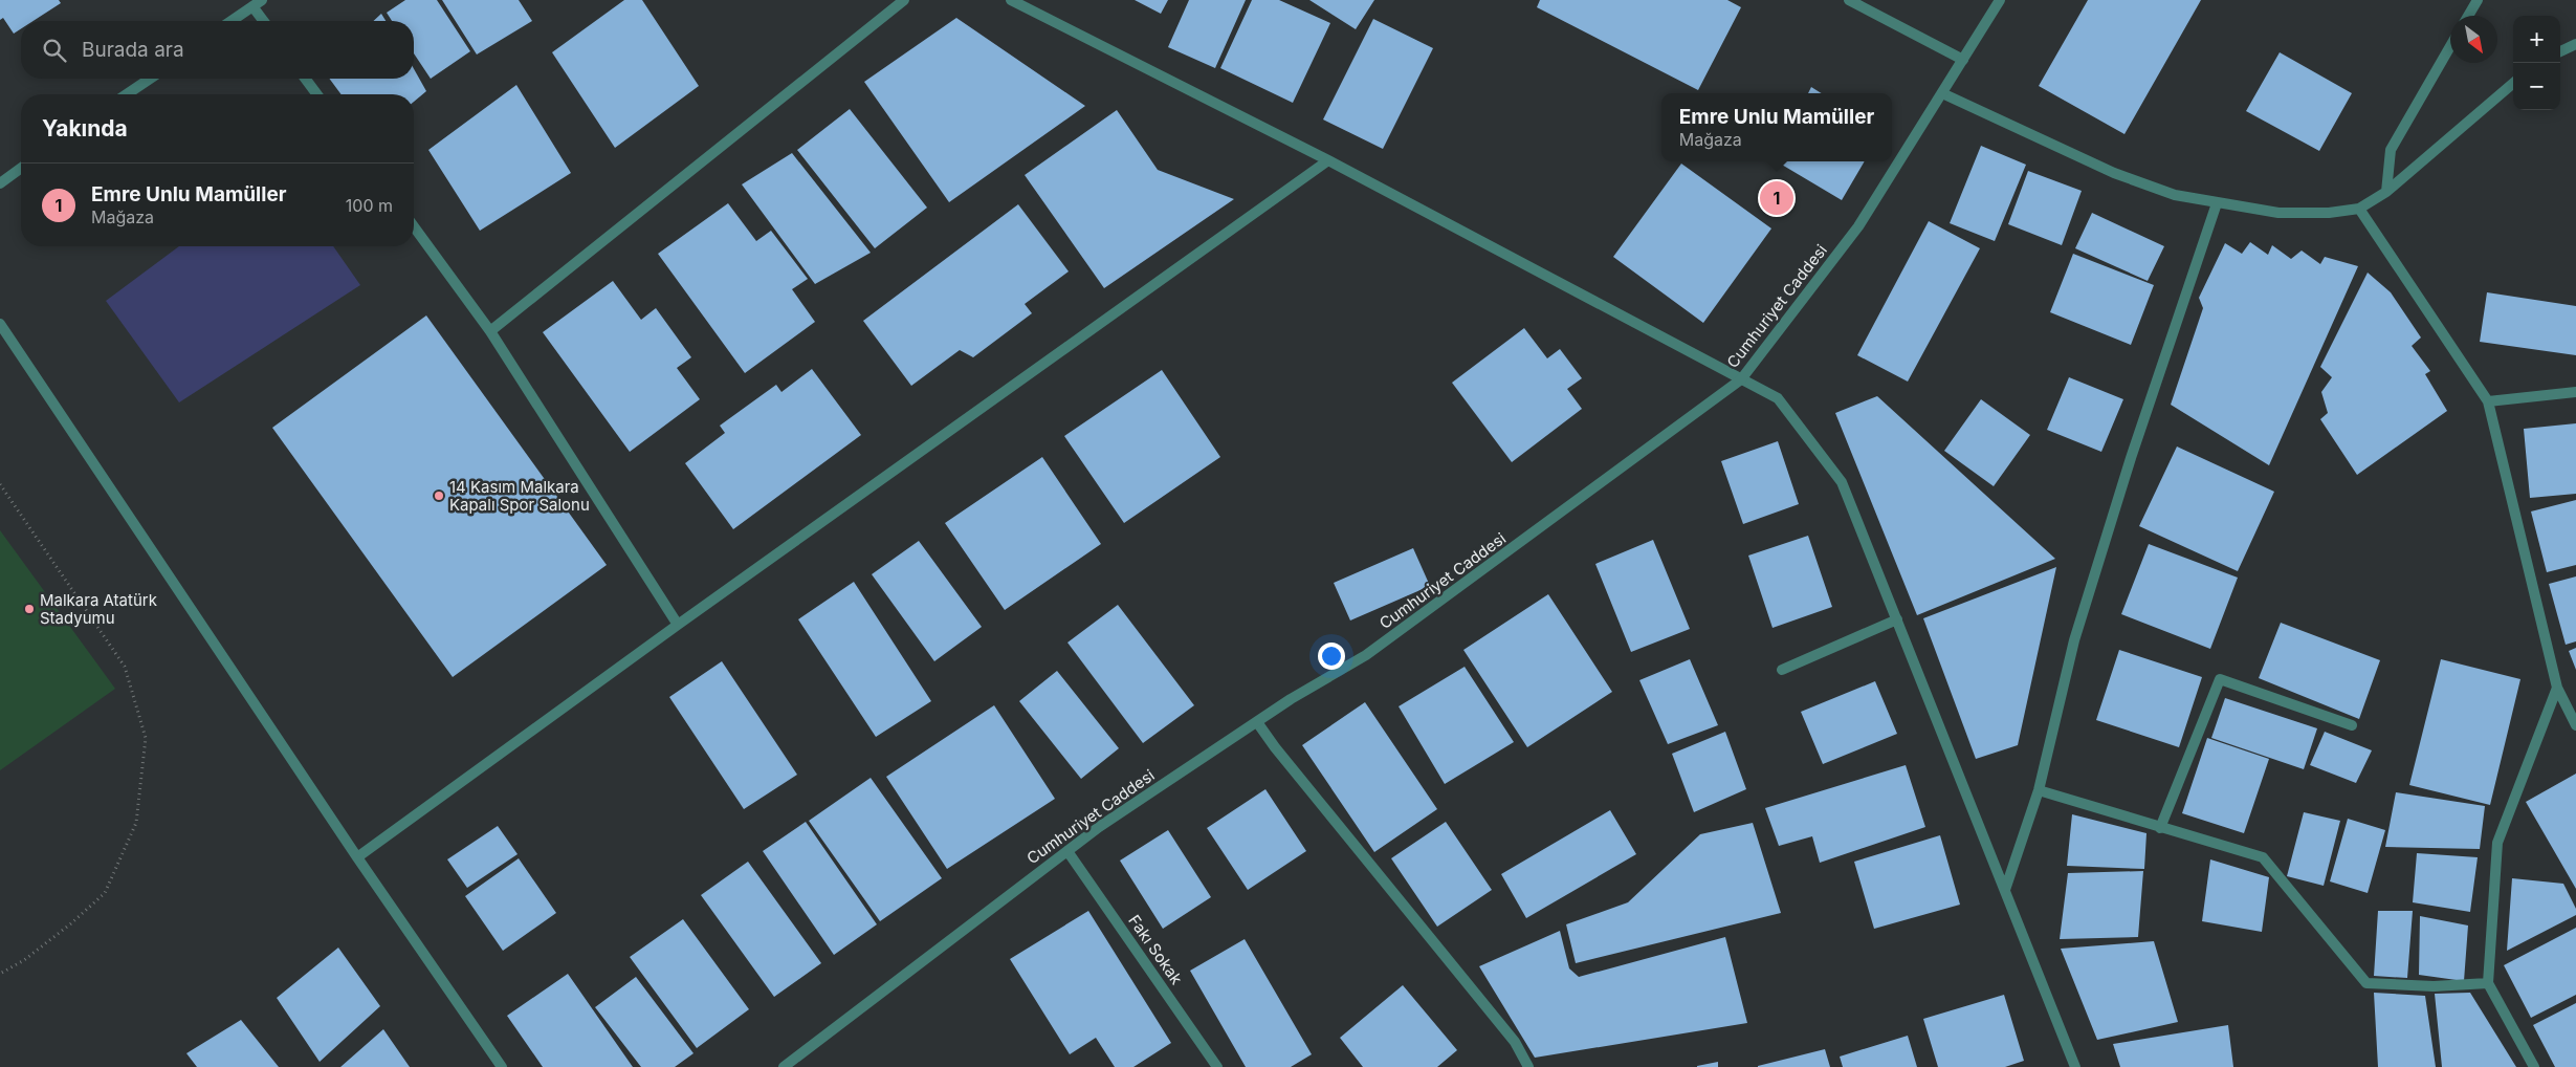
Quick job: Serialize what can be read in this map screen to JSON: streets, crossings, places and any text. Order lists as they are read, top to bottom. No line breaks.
{"streets":{"street":["Cumhuriyet Caddesi","Fakı Sokak"]},"crossings":[["Cumhuriyet Caddesi","Fakı Sokak"]],"places":["14 Kasım Malkara Kapalı Spor Salonu","Malkara Atatürk Stadyumu"],"north":"bottom right","page":{"map_buttons":["+","−"],"search":"Burada ara","popup":["Emre Unlu Mamüller","Mağaza"],"heading":"Yakında","list":[{"mark":"1","name":"Emre Unlu Mamüller","note":"Mağaza","value":"100 m"}],"pins":"1"}}
